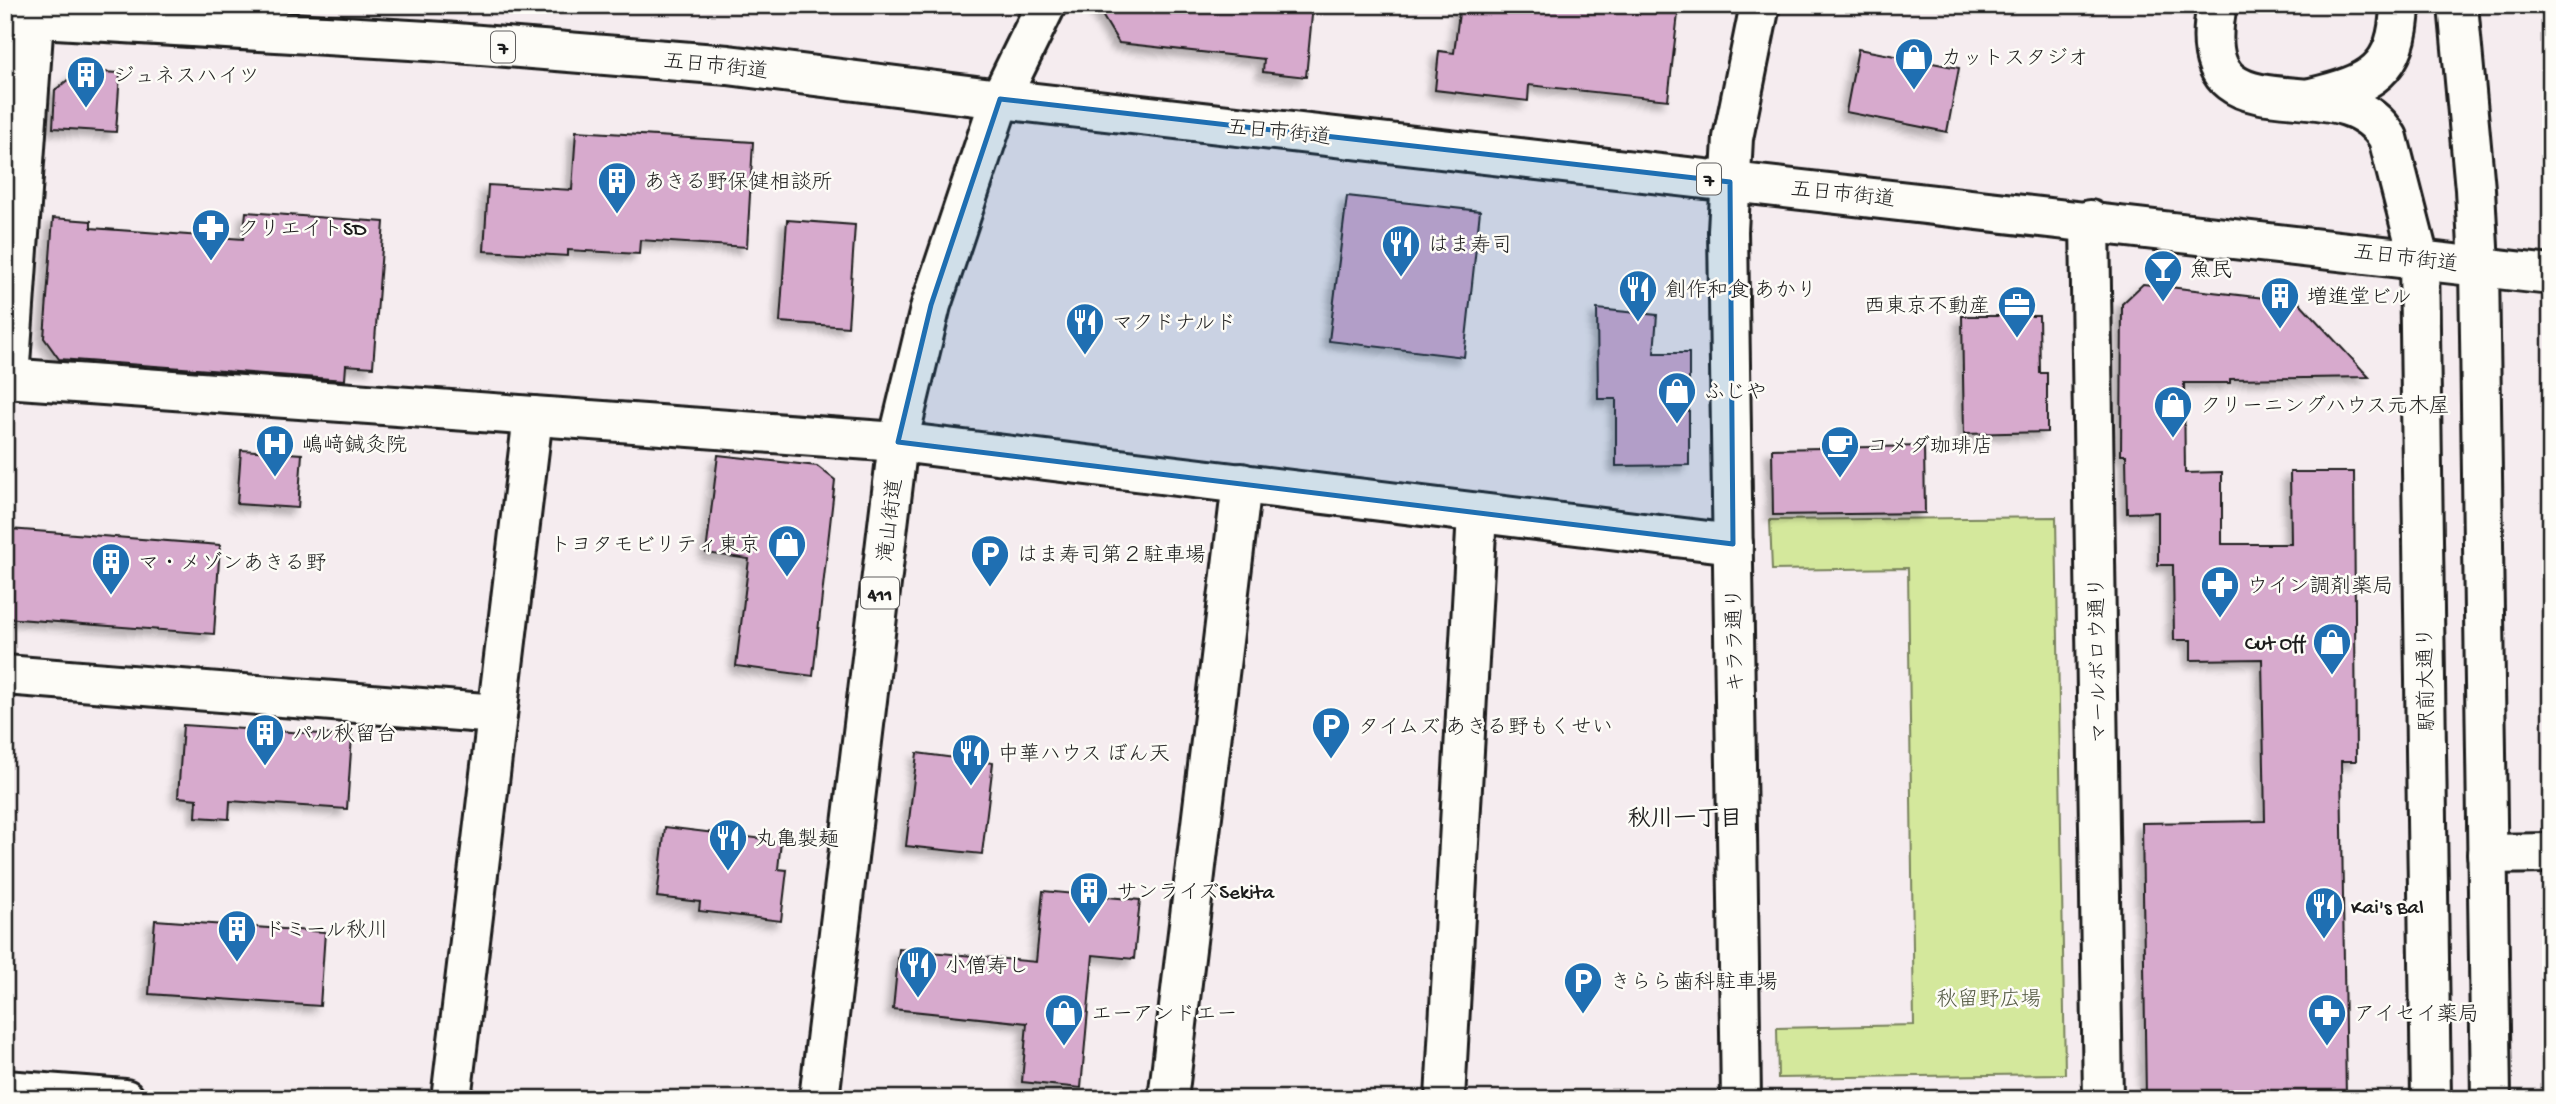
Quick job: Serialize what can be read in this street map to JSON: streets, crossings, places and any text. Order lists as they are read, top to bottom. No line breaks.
{"streets":{"main road":["7","五日市街道","滝山街道","411","キララ通り","マールボロウ通り","駅前大通り"]},"crossings":[["五日市街道","滝山街道"],["五日市街道","キララ通り"],["五日市街道","マールボロウ通り"],["五日市街道","駅前大通り"]],"districts":["秋川一丁目"],"parks":["秋留野広場"],"places":{"shop":["カットスタジオ","ふじや","クリーニングハウス元木屋","トヨタモビリティ東京","Cut Off","エーアンドエー"],"building":["ジュネスハイツ","あきる野保健相談所","増進堂ビル","マ・メゾンあきる野","パル秋留台","サンライズSekita","ドミール秋川"],"pharmacy":["クリエイトSD","ウイン調剤薬局","アイセイ薬局"],"restaurant":["はま寿司","創作和食 あかり","マクドナルド","中華ハウス ぼん天","丸亀製麺","Kai's Bal","小僧寿し"],"bar":["魚民"],"office":["西東京不動産"],"hospital":["嶋﨑鍼灸院"],"cafe":["コメダ珈琲店"],"parking":["はま寿司第２駐車場","タイムズ あきる野もくせい","きらら歯科駐車場"]}}
